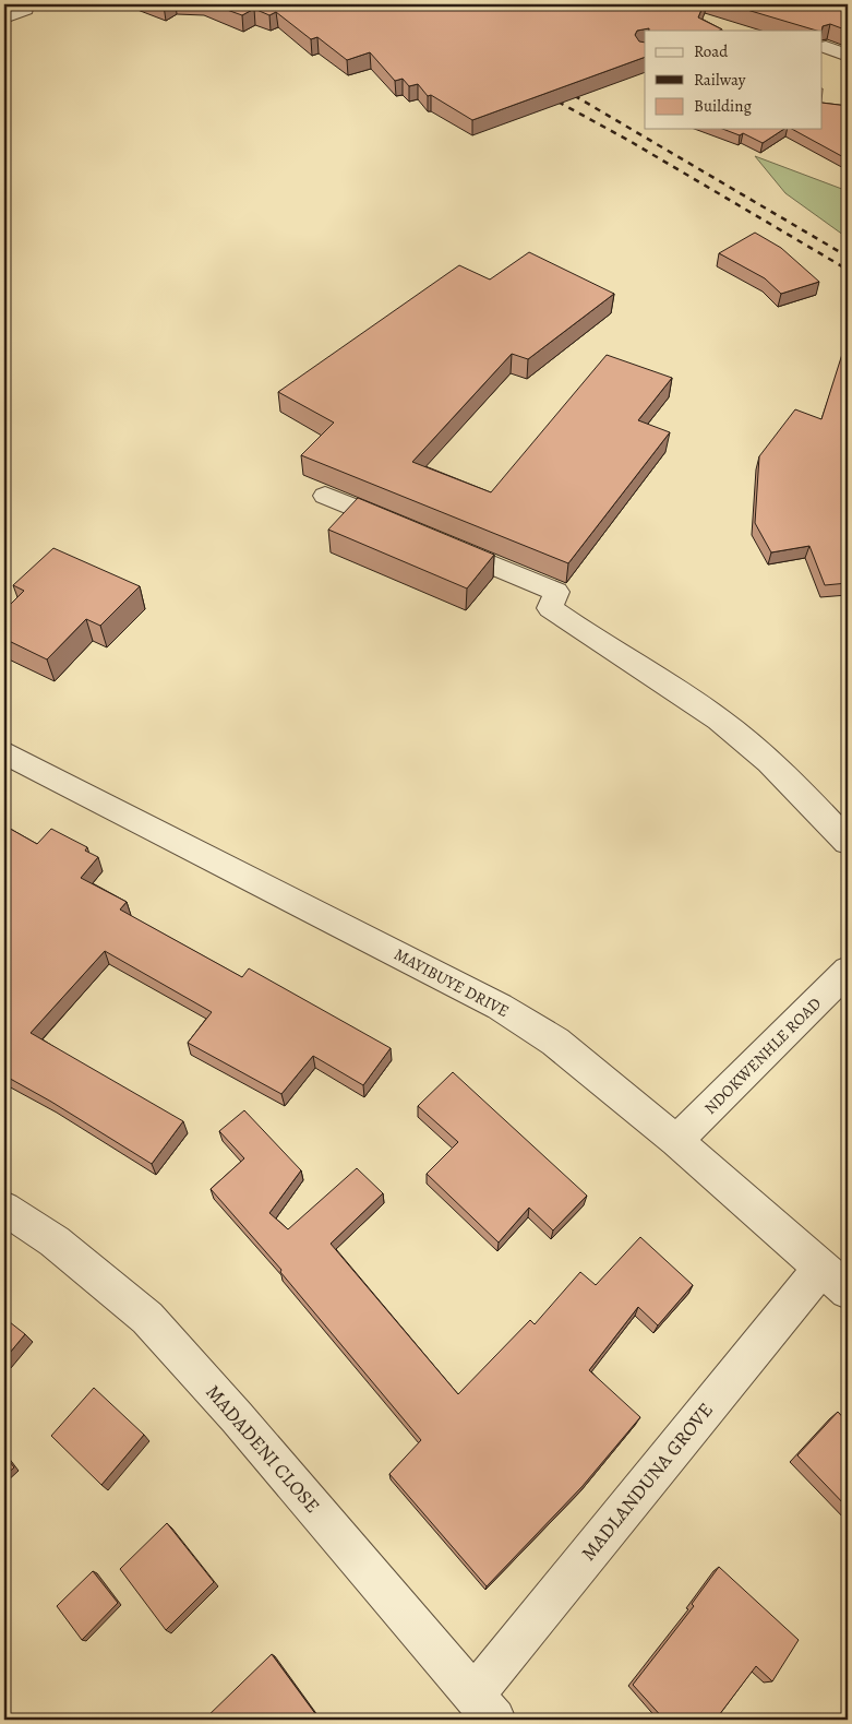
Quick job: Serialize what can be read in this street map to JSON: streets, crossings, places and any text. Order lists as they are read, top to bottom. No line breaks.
{"streets":{"street":["MAYIBUYE DRIVE","NDOKWENHLE ROAD","MADADENI CLOSE","MADLANDUNA GROVE"]},"crossings":[["MAYIBUYE DRIVE","NDOKWENHLE ROAD"],["MAYIBUYE DRIVE","MADLANDUNA GROVE"],["MADADENI CLOSE","MADLANDUNA GROVE"]],"legend":["Road","Railway","Building"]}
